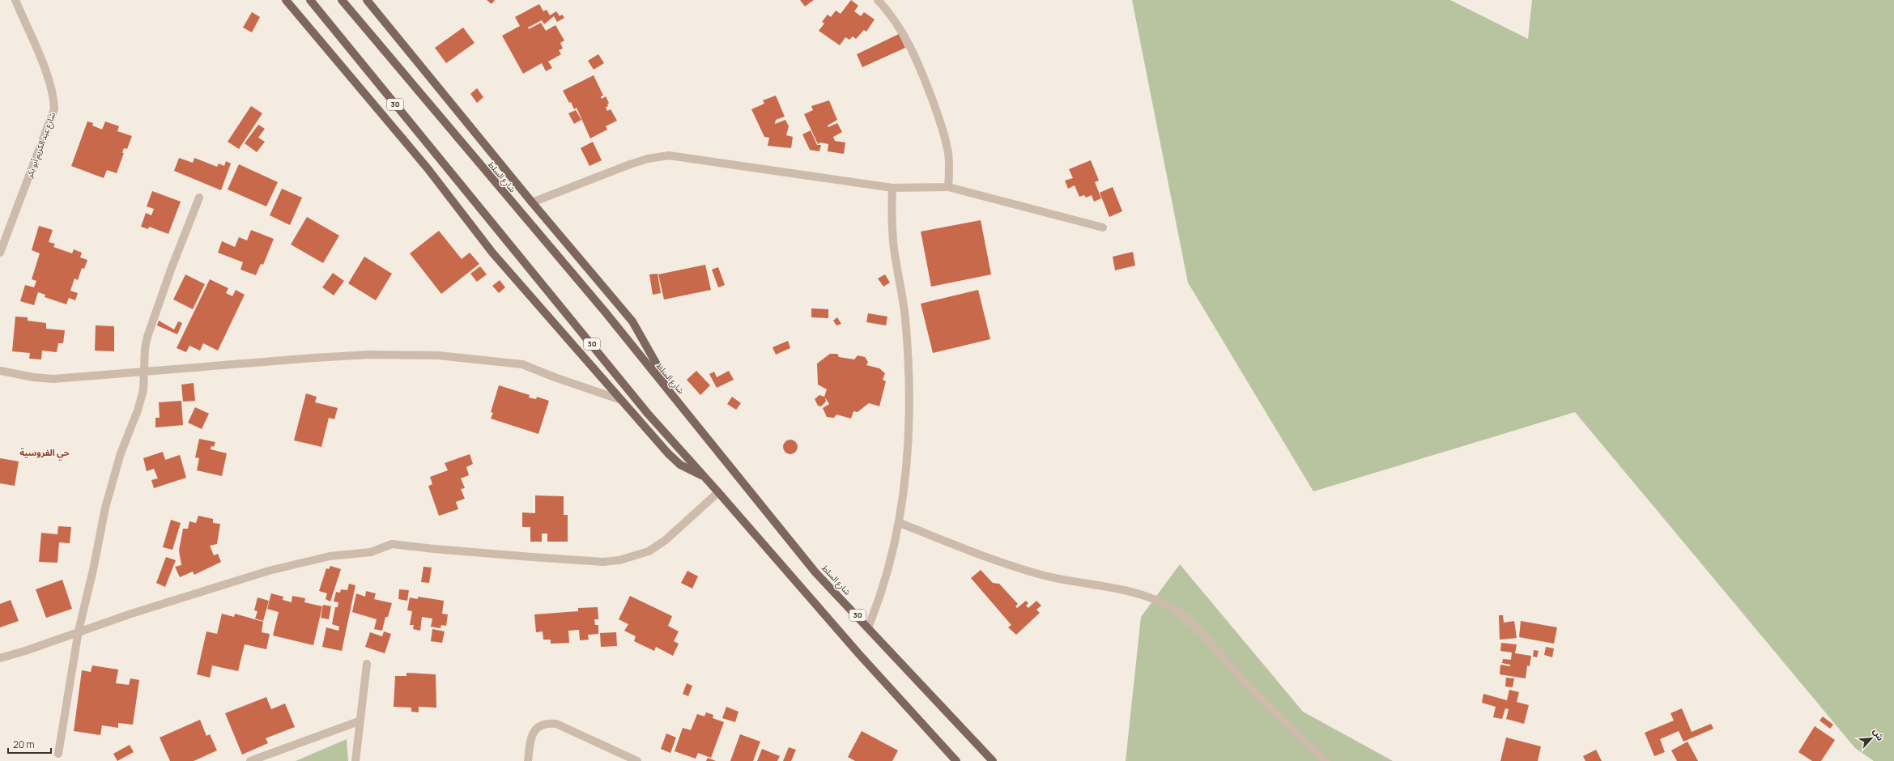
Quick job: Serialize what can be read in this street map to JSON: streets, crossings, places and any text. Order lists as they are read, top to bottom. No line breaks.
{"streets":{"main road":["30","شارع السلط"],"street":["شارع عبد الكريم أبو بكر"]},"districts":["حي الفروسية"],"scale_bar":"20 m","north":"top right"}
